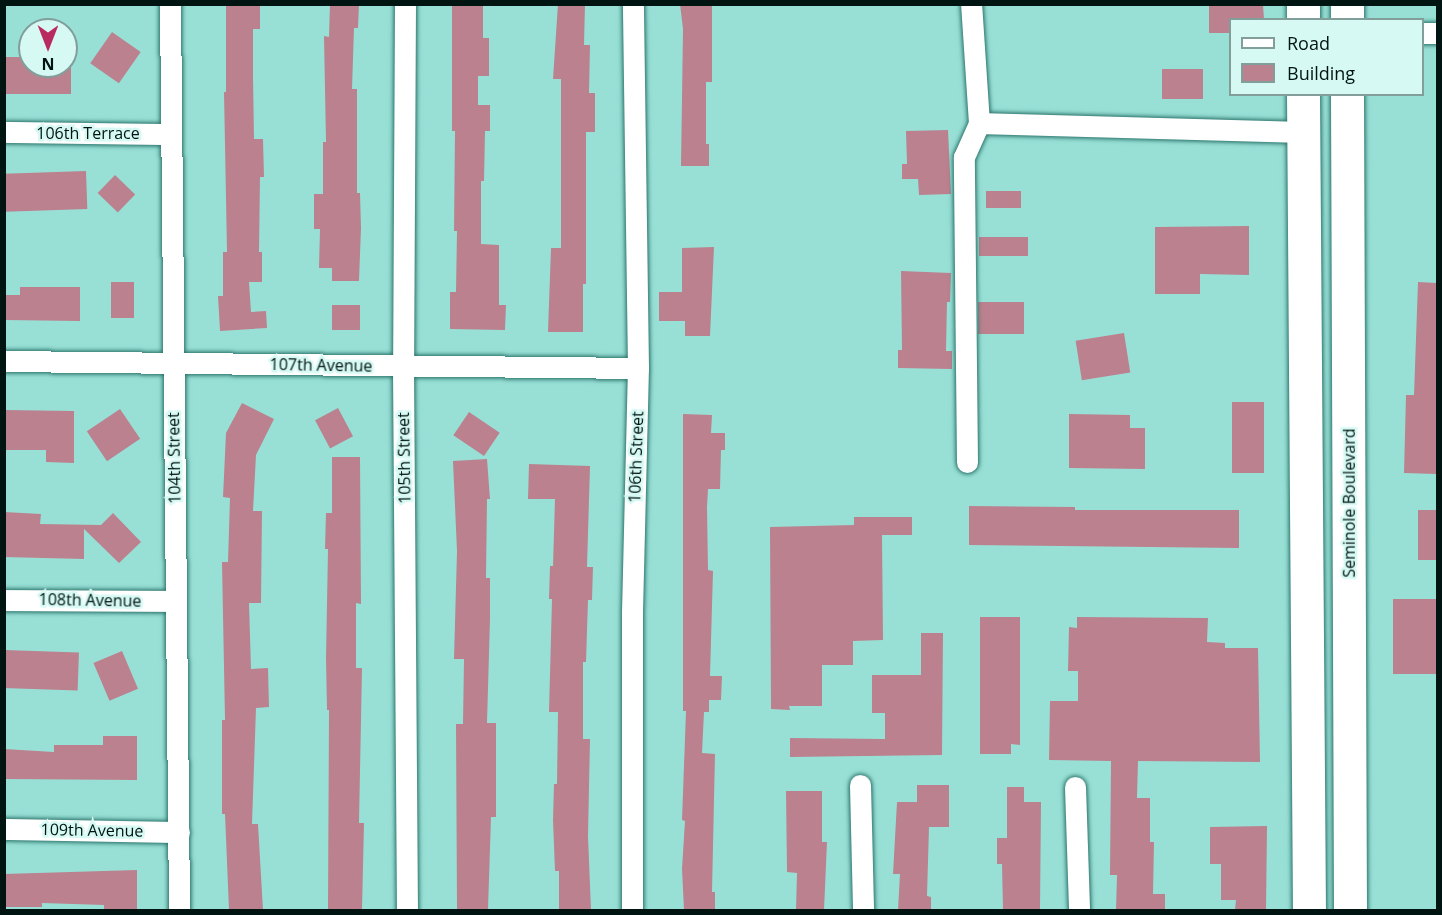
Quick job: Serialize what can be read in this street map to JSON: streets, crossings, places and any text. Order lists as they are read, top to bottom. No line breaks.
{"streets":{"main road":["Seminole Boulevard"],"street":["106th Terrace","107th Avenue","106th Street","104th Street","105th Street","108th Avenue","109th Avenue"]},"crossings":[["106th Terrace","104th Street"],["107th Avenue","106th Street"],["107th Avenue","104th Street"],["107th Avenue","105th Street"],["104th Street","108th Avenue"],["104th Street","109th Avenue"]],"legend":["Road","Building"],"north":"bottom"}
